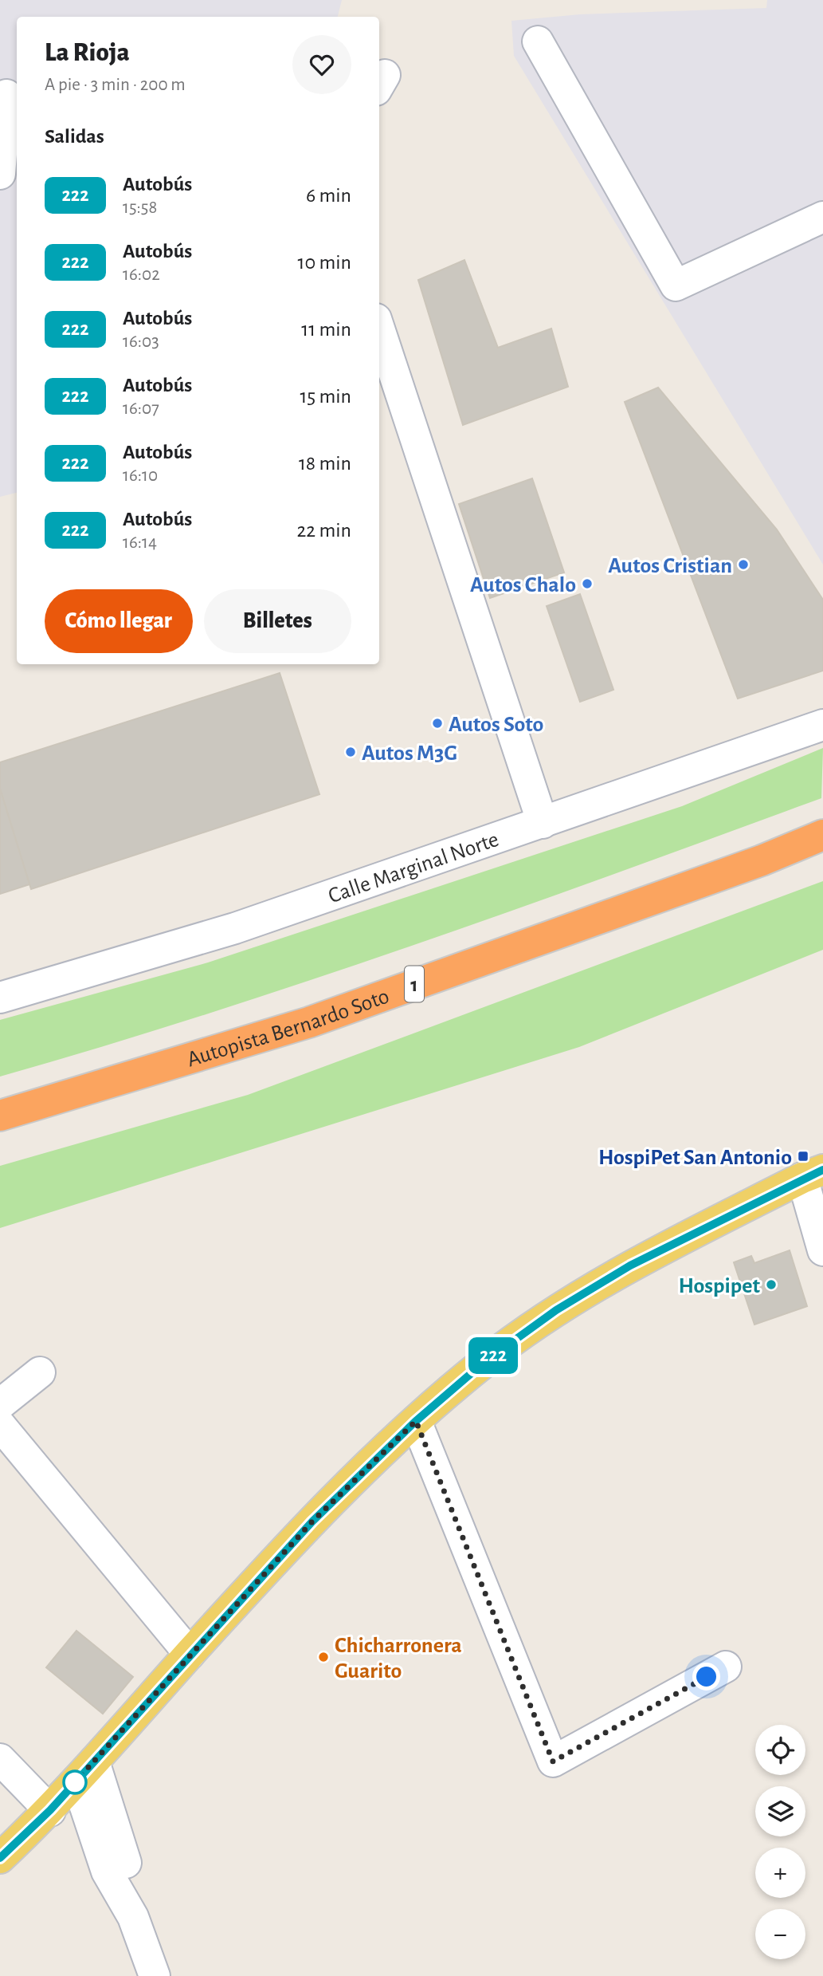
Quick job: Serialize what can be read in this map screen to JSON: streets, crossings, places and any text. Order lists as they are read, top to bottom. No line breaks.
{"streets":{"highway":["1","Autopista Bernardo Soto"],"street":["Calle Marginal Norte"]},"places":{"other":["Autos Cristian","Autos Chalo","Autos Soto","Autos M3G","Hospipet","Chicharronera Guarito"],"transit":["HospiPet San Antonio"]},"lines":["bus line 222"],"page":{"on_map":"222","heading":[["La Rioja","A pie · 3 min · 200 m"],"Salidas"],"list":[{"mark":"222","name":"Autobús","note":"15:58","value":"6 min"},{"mark":"222","name":"Autobús","note":"16:02","value":"10 min"},{"mark":"222","name":"Autobús","note":"16:03","value":"11 min"},{"mark":"222","name":"Autobús","note":"16:07","value":"15 min"},{"mark":"222","name":"Autobús","note":"16:10","value":"18 min"},{"mark":"222","name":"Autobús","note":"16:14","value":"22 min"}],"buttons":["Cómo llegar","Billetes"],"map_buttons":["+","−"]}}
